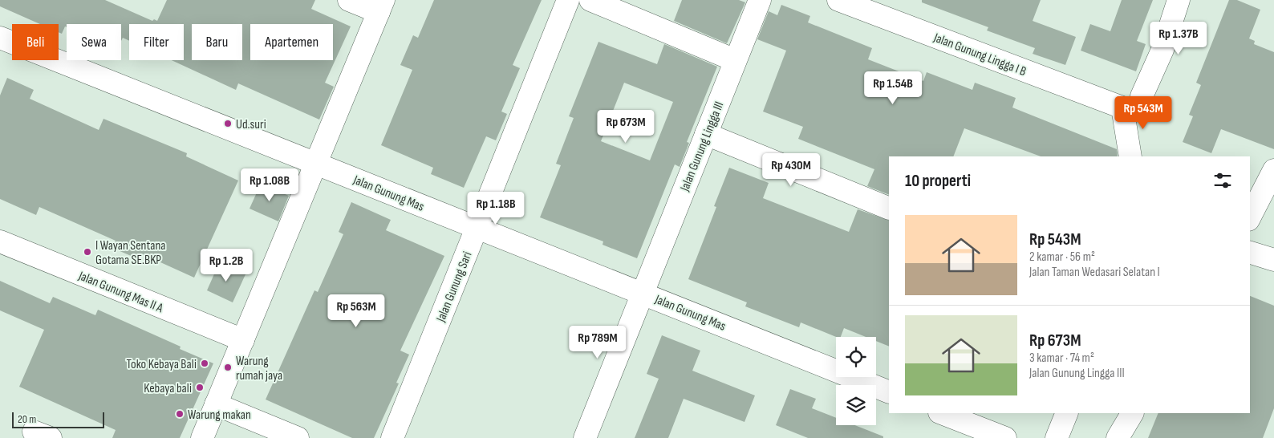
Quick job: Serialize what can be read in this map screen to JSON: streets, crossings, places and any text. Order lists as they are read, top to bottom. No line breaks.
{"streets":{"street":["Jalan Gunung Lingga I B","Jalan Gunung Lingga III","Jalan Gunung Mas","Jalan Gunung Sari","Jalan Gunung Mas II A"]},"crossings":[["Jalan Gunung Lingga III","Jalan Gunung Mas"],["Jalan Gunung Mas","Jalan Gunung Sari"]],"places":["Ud.suri","I Wayan Sentana Gotama SE.BKP","Toko Kebaya Bali","Warung rumah jaya","Kebaya bali","Warung makan"],"scale_bar":"20 m","page":{"price":["Rp 1.37B","Rp 1.54B","Rp 543M","Rp 673M","Rp 430M","Rp 1.08B","Rp 1.18B","Rp 1.2B","Rp 563M","Rp 789M"],"chip":["Beli","Sewa","Filter","Baru","Apartemen"],"heading":"10 properti","list":[{"name":"Rp 543M","note":"2 kamar · 56 m² · Jalan Taman Wedasari Selatan I"},{"name":"Rp 673M","note":"3 kamar · 74 m² · Jalan Gunung Lingga III"}],"scale":"20 m"}}
